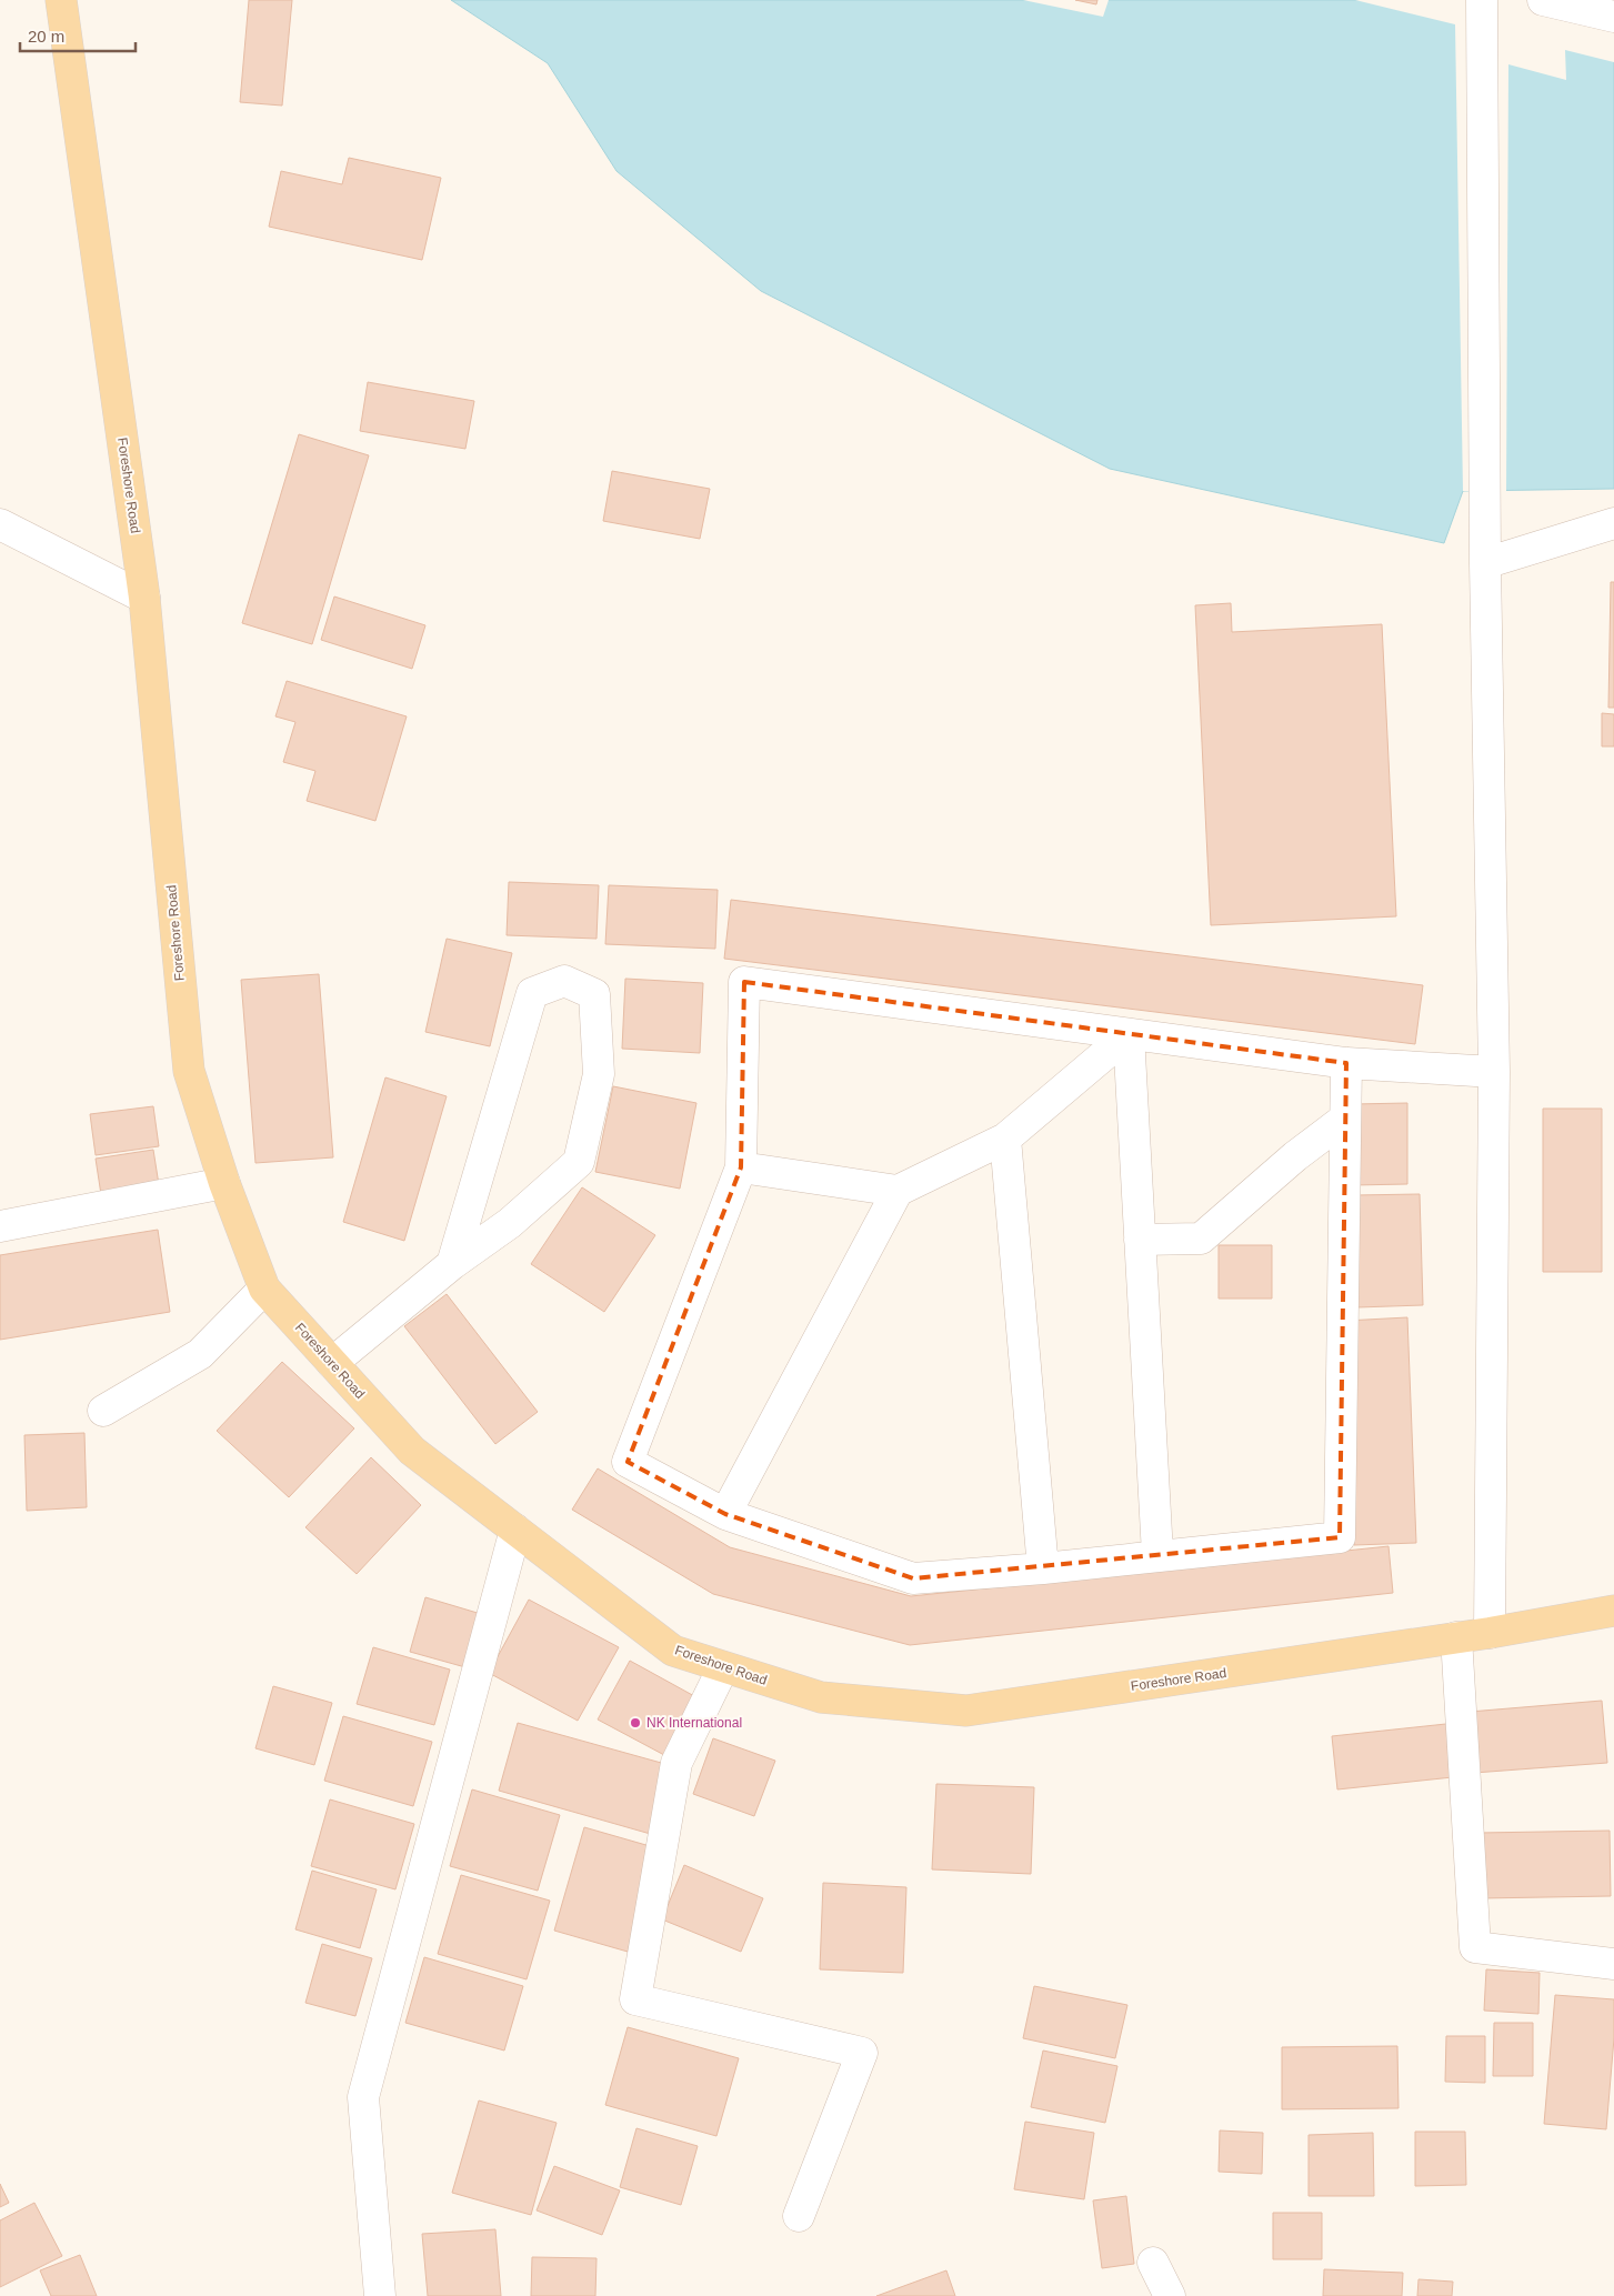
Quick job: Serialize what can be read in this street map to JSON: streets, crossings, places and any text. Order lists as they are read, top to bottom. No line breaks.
{"streets":{"main road":["Foreshore Road"]},"places":["NK International"],"scale_bar":"20 m"}
